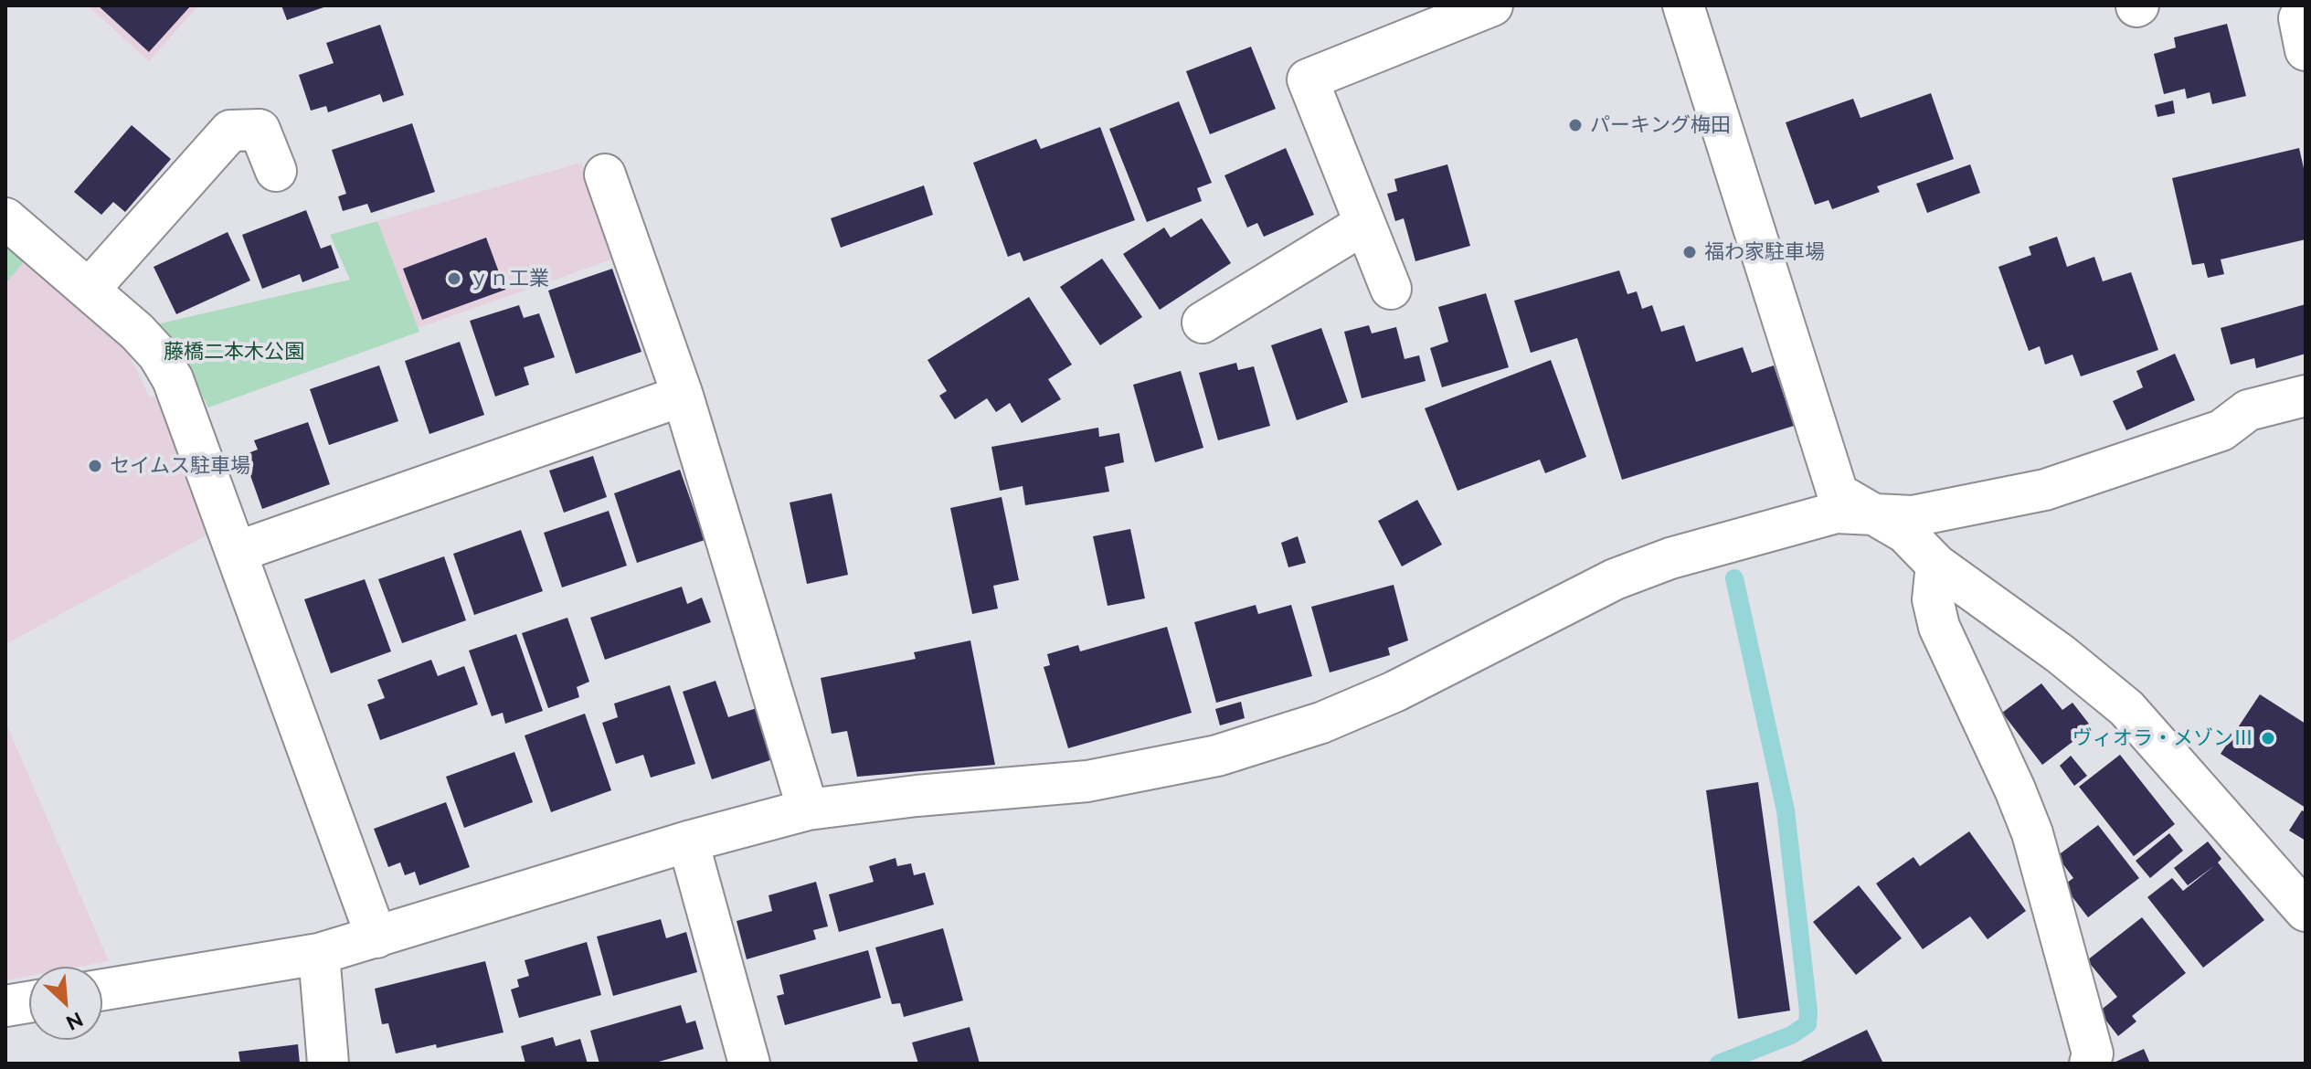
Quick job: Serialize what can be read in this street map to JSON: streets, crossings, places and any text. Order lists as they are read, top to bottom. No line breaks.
{"parks":["藤橋二本木公園"],"places":["パーキング梅田","福わ家駐車場","ｙｎ工業","セイムス駐車場","ヴィオラ・メゾンⅢ"],"north":"bottom right"}
